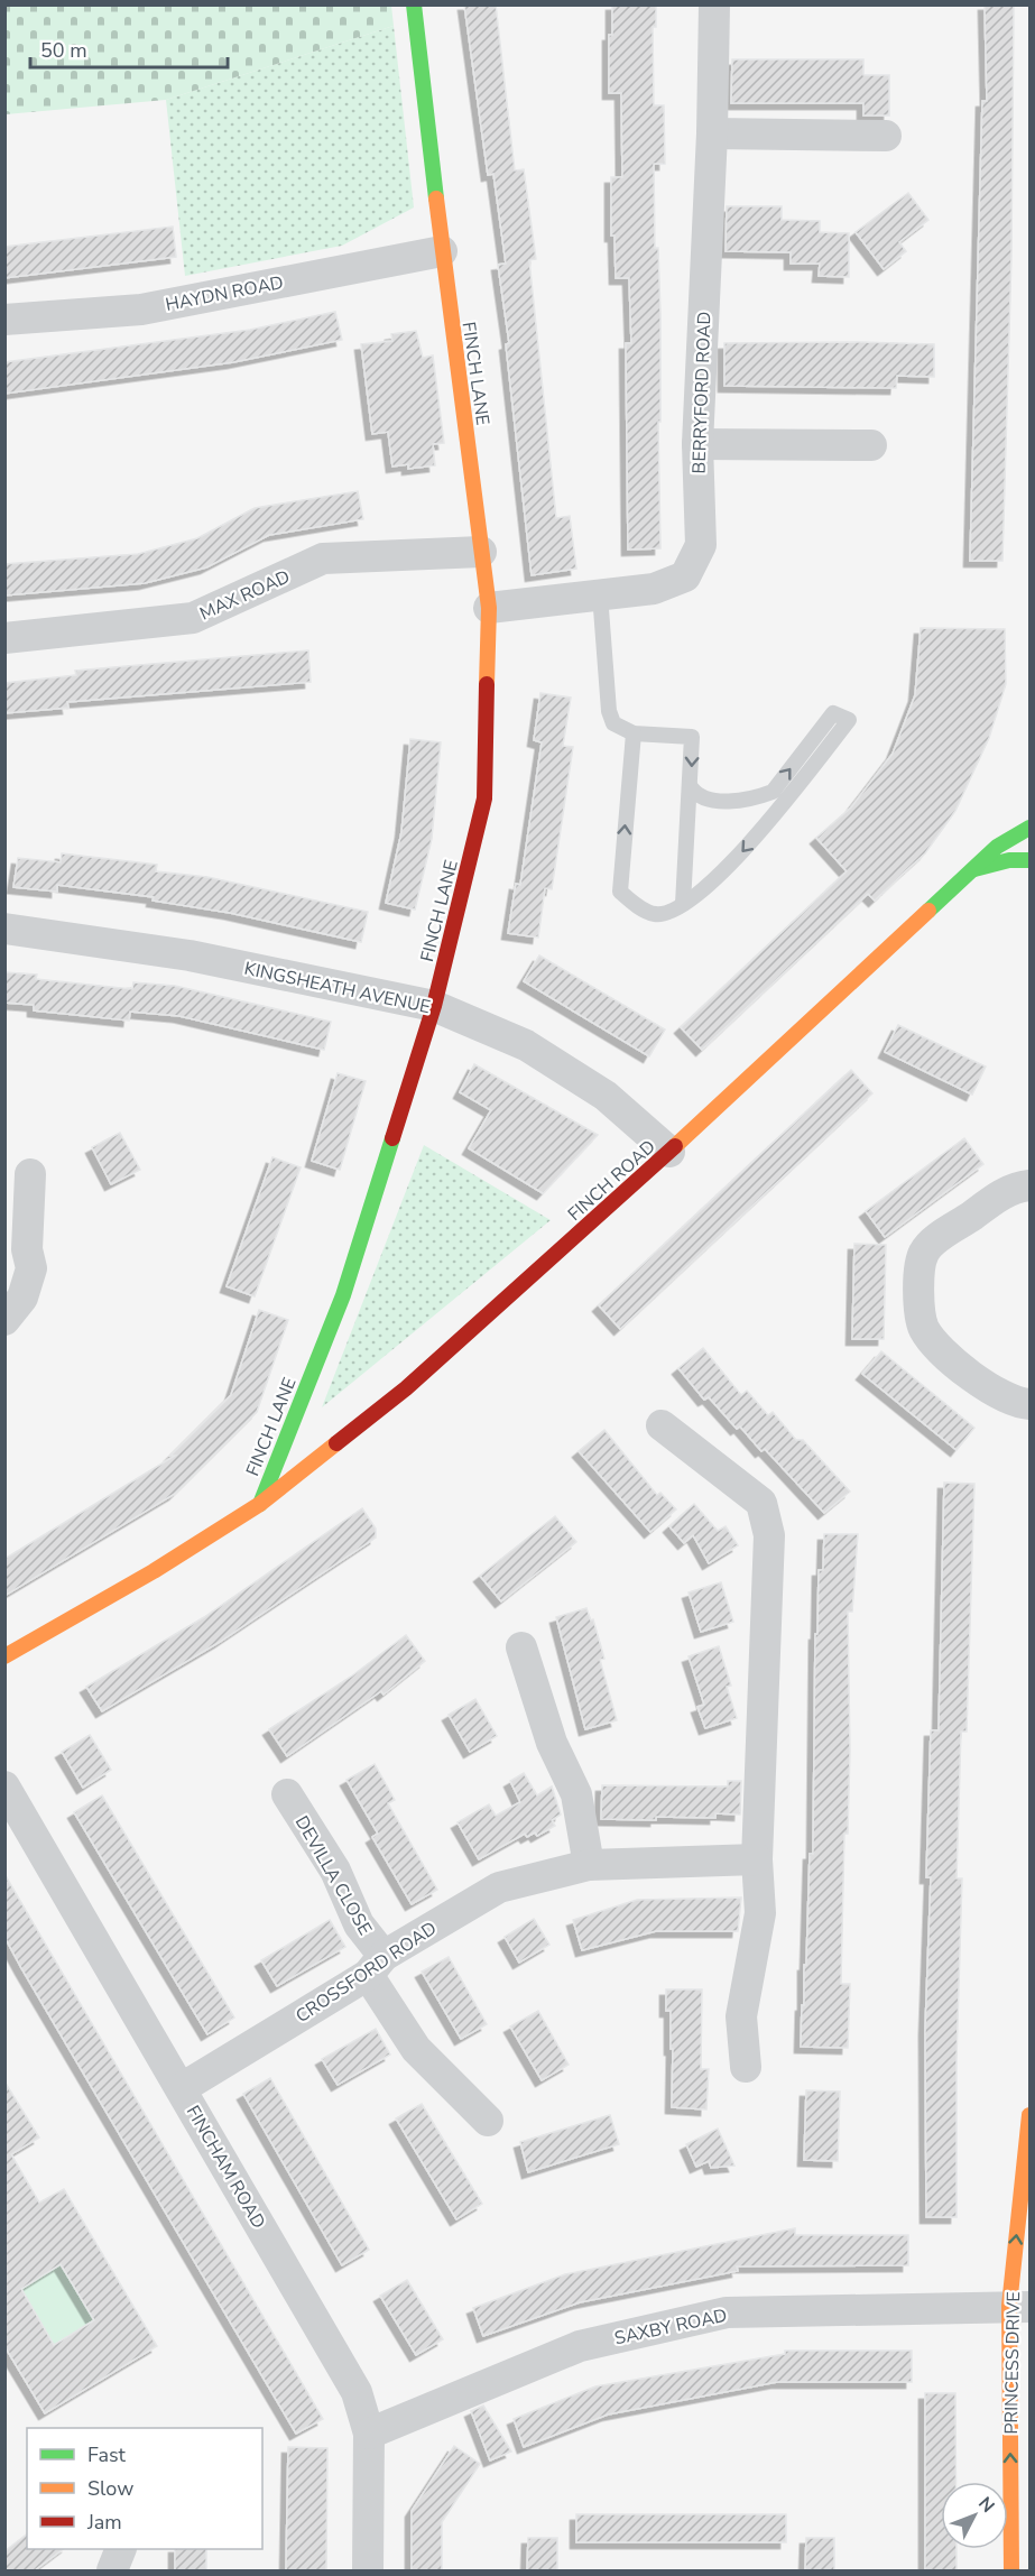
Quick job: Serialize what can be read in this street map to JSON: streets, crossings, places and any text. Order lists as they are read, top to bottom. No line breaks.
{"streets":{"street":["HAYDN ROAD","FINCH LANE","BERRYFORD ROAD","MAX ROAD","KINGSHEATH AVENUE","FINCH ROAD","DEVILLA CLOSE","CROSSFORD ROAD","FINCHAM ROAD","SAXBY ROAD","PRINCESS DRIVE"]},"crossings":[["HAYDN ROAD","FINCH LANE"],["FINCH LANE","BERRYFORD ROAD"],["FINCH LANE","MAX ROAD"],["FINCH LANE","KINGSHEATH AVENUE"],["FINCH LANE","FINCH ROAD"],["KINGSHEATH AVENUE","FINCH ROAD"],["DEVILLA CLOSE","CROSSFORD ROAD"],["CROSSFORD ROAD","FINCHAM ROAD"],["FINCHAM ROAD","SAXBY ROAD"],["SAXBY ROAD","PRINCESS DRIVE"]],"one_way":["PRINCESS DRIVE"],"legend":["Fast","Slow","Jam"],"scale_bar":"50 m","north":"top right"}
